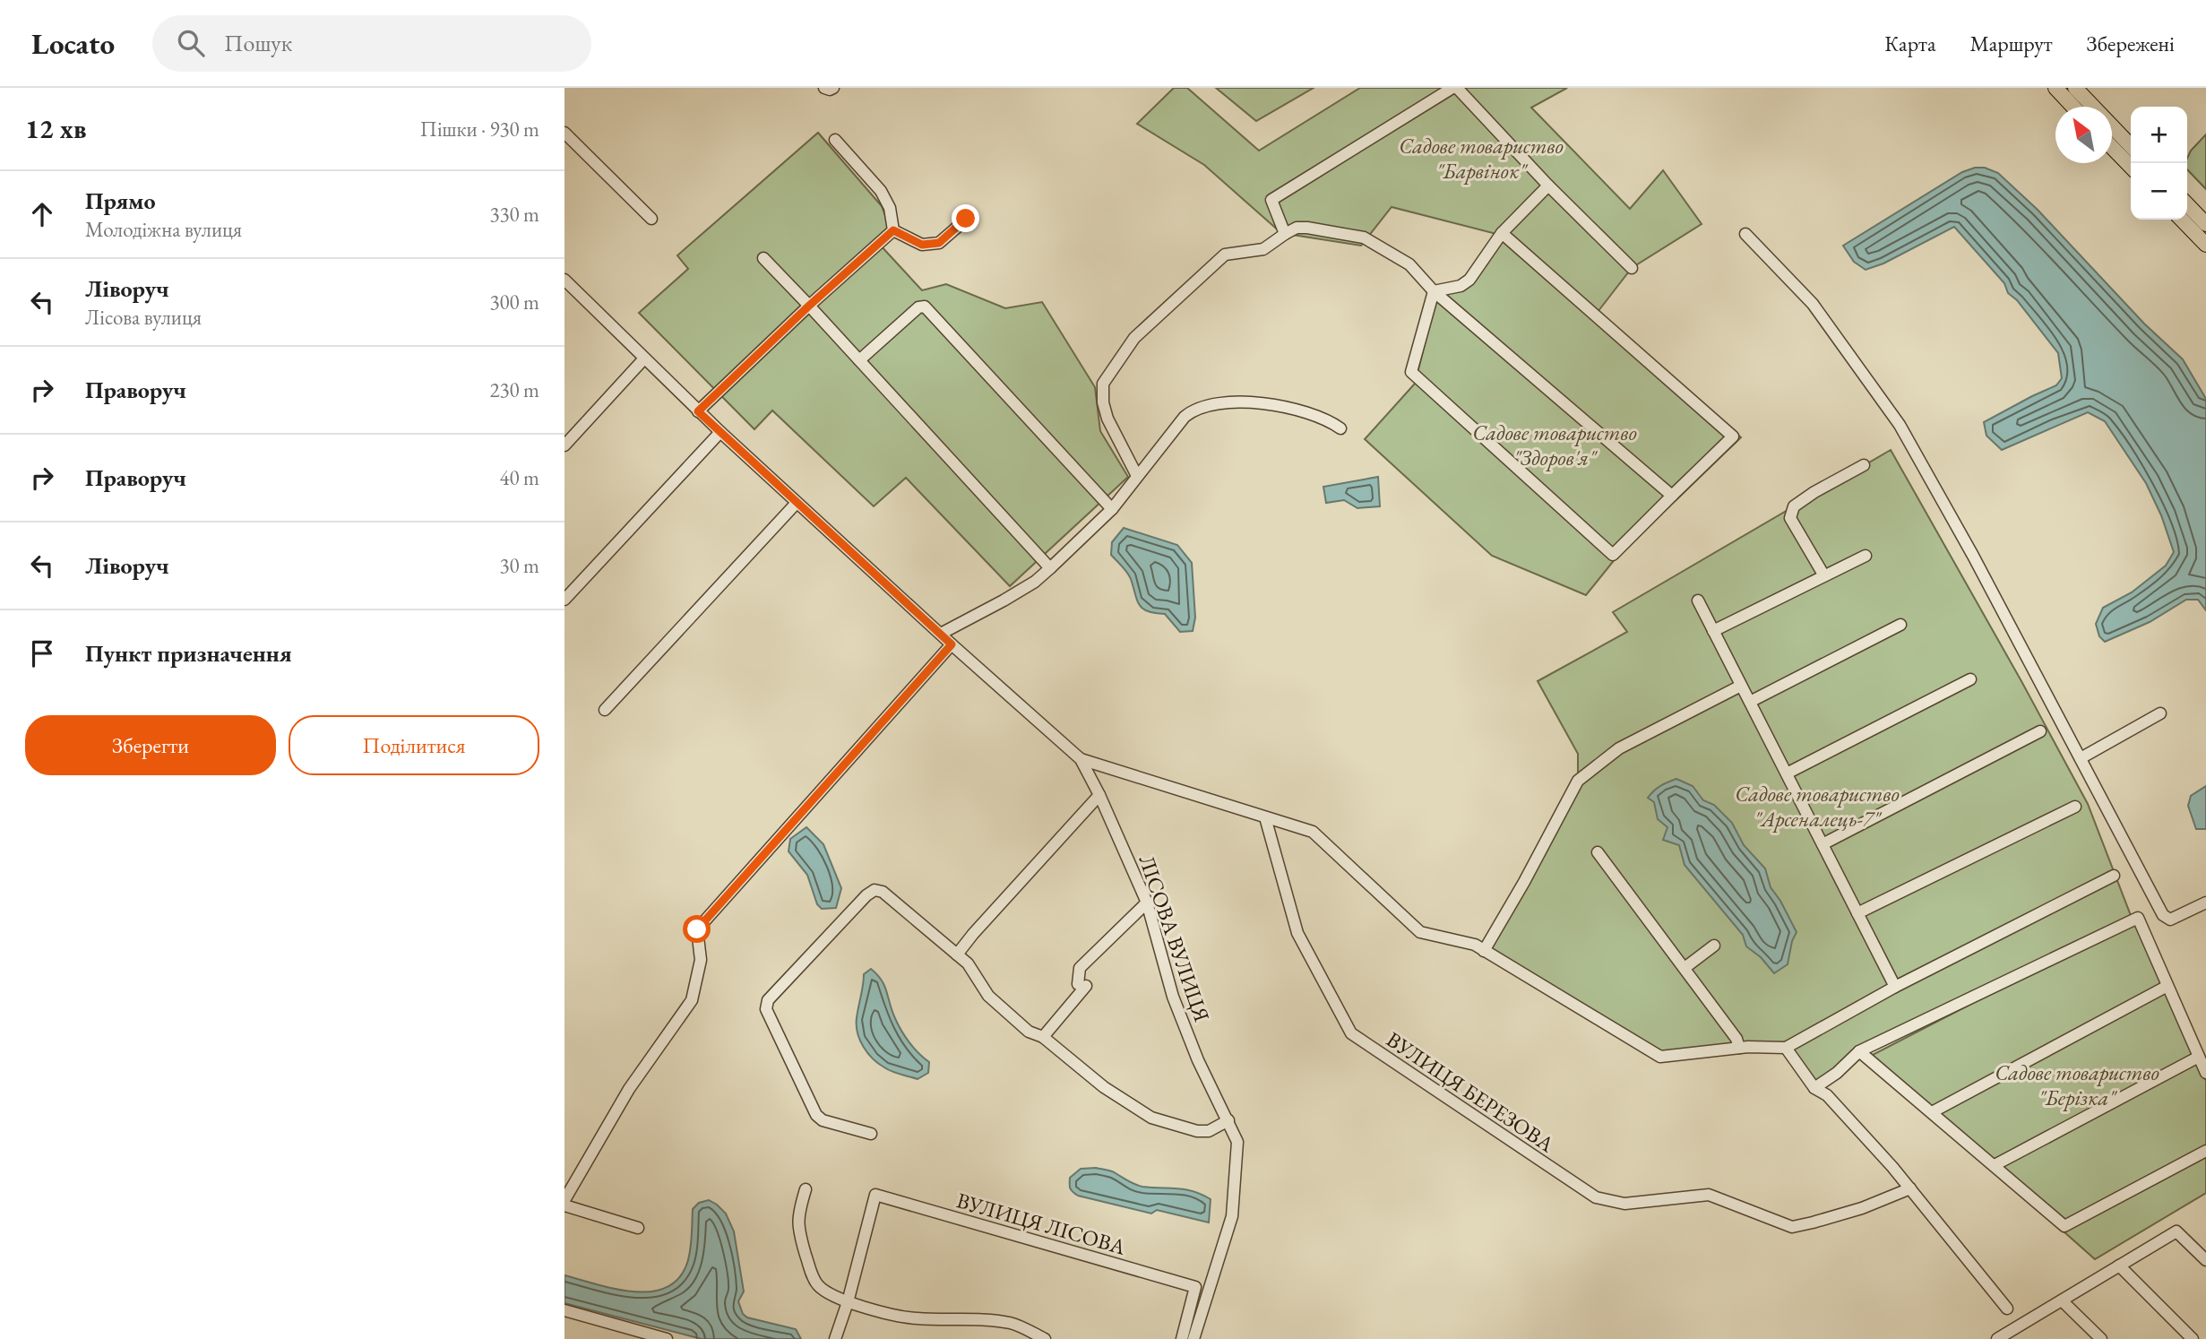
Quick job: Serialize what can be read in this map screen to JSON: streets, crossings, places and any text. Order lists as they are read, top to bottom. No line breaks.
{"streets":{"street":["ЛІСОВА ВУЛИЦЯ","ВУЛИЦЯ БЕРЕЗОВА","ВУЛИЦЯ ЛІСОВА"]},"parks":["Садове товариство \"Барвінок\"","Садове товариство \"Здоров'я\"","Садове товариство \"Арсеналець-7\"","Садове товариство \"Берізка\""],"north":"top left","page":{"header":"Locato","search":"Пошук","nav":["Карта","Маршрут","Збережені"],"heading":["12 хв","Пішки · 930 m"],"map_buttons":["+","−"],"list":[["Прямо","Молодіжна вулиця","330 m"],["Ліворуч","Лісова вулиця","300 m"],["Праворуч","230 m"],["Праворуч","40 m"],["Ліворуч","30 m"],"Пункт призначення"],"buttons":["Зберегти","Поділитися"]}}
